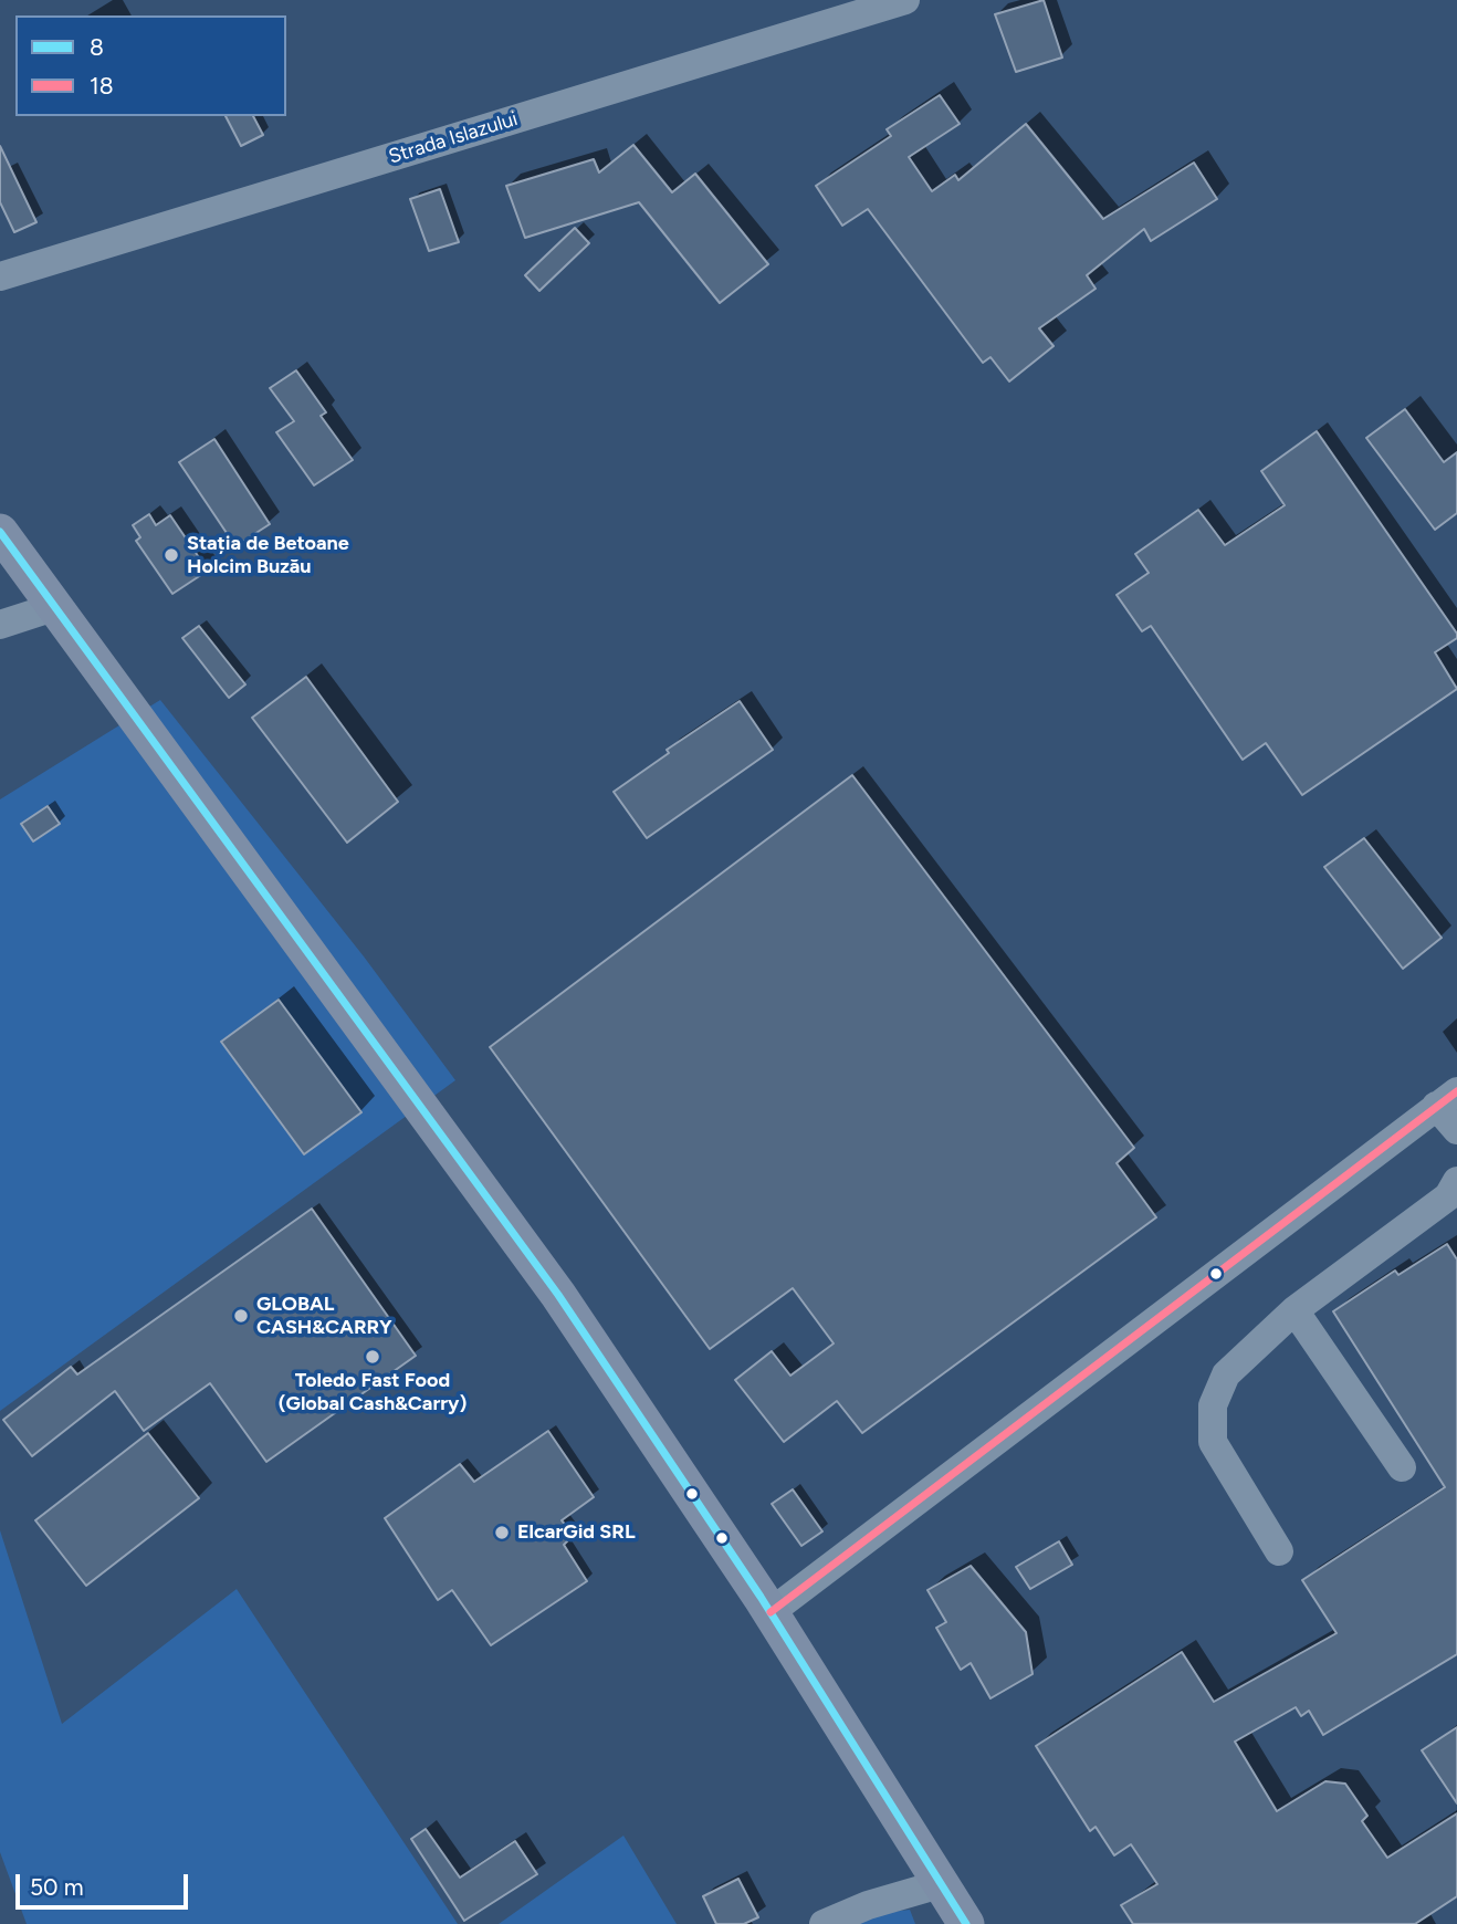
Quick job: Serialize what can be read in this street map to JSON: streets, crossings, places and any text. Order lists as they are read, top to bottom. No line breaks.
{"streets":{"street":["Strada Islazului"]},"places":["Stația de Betoane Holcim Buzău","GLOBAL CASH&CARRY","Toledo Fast Food (Global Cash&Carry)","ElcarGid SRL"],"lines":["transit line 8","transit line 18"],"legend":["8","18"],"scale_bar":"50 m"}
